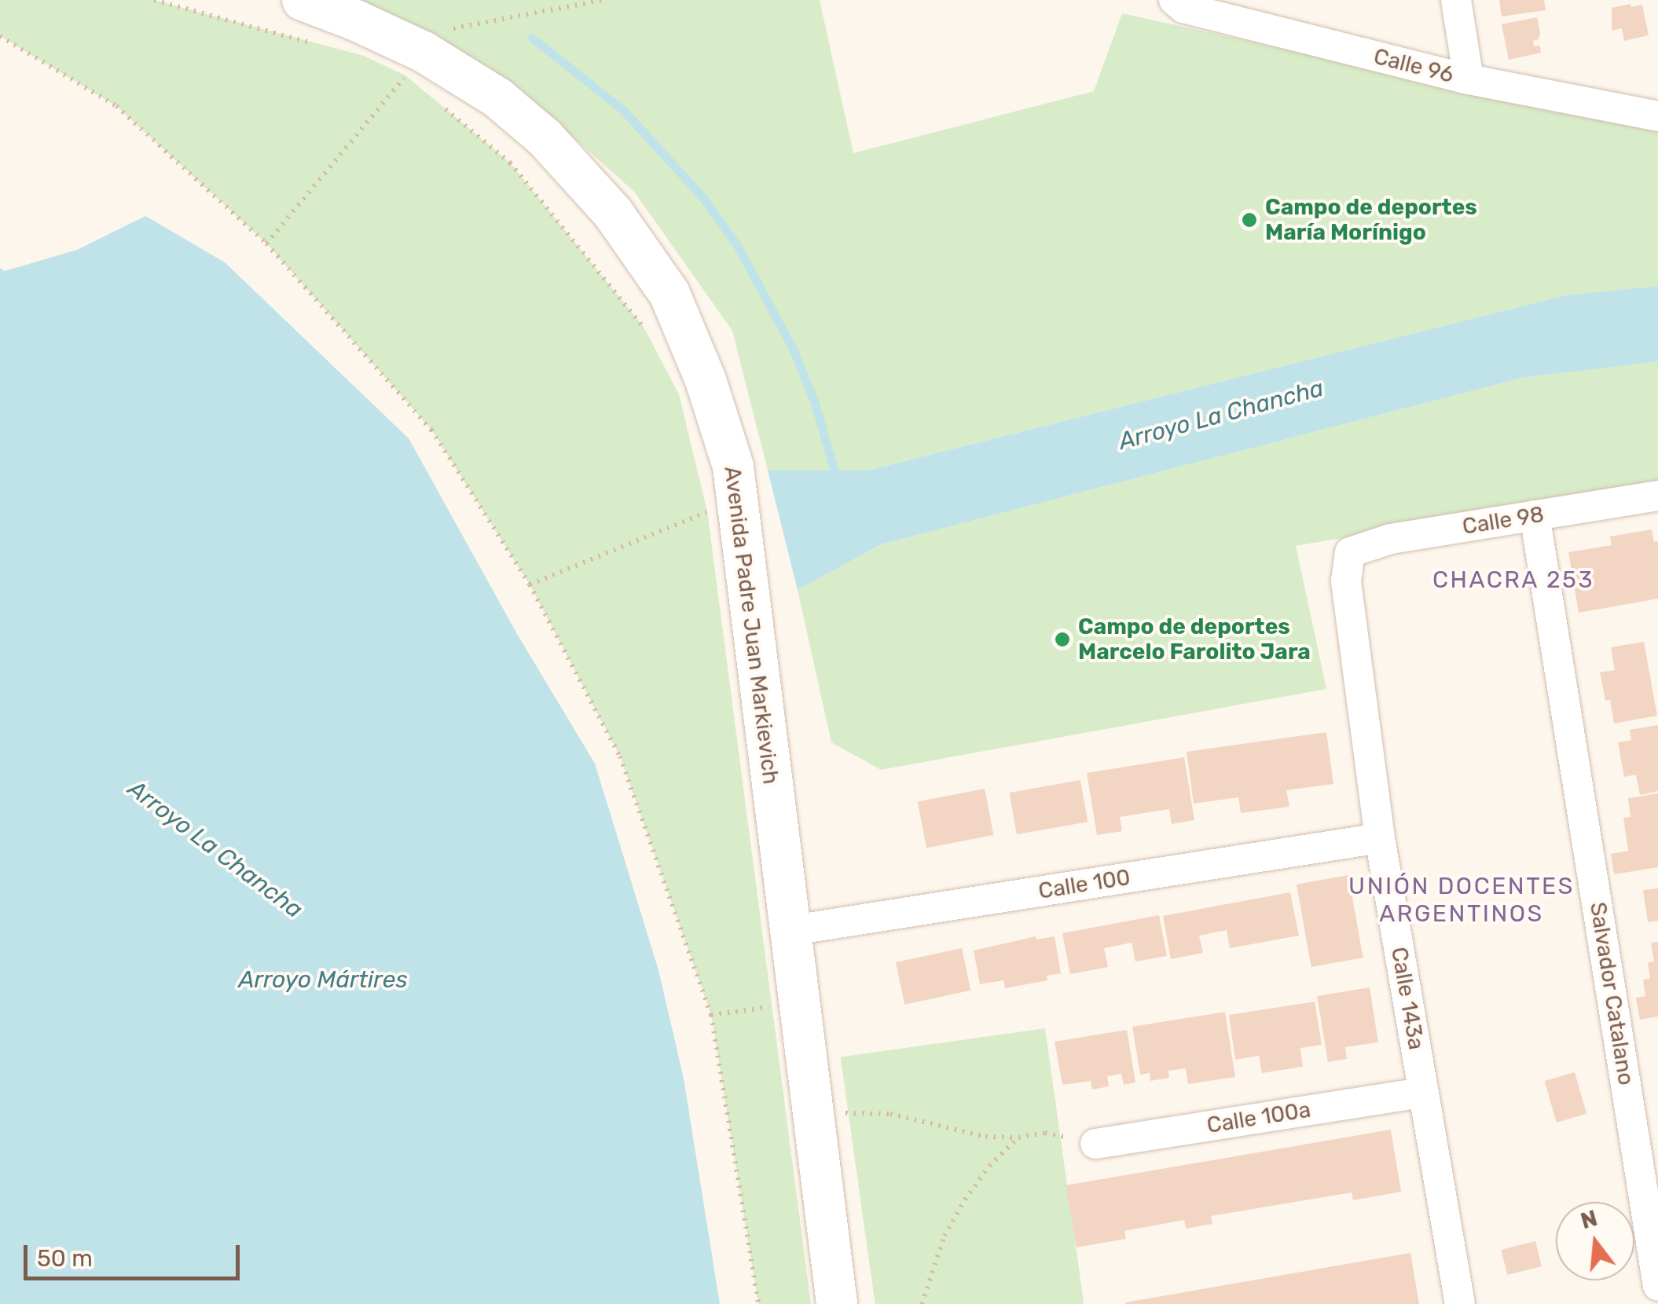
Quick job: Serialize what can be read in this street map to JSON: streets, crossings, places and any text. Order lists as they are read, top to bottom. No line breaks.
{"streets":{"main road":["Avenida Padre Juan Markievich"],"street":["Calle 96","Calle 98","Calle 100","Salvador Catalano","Calle 143a","Calle 100a"]},"crossings":[["Calle 98","Salvador Catalano"],["Calle 98","Calle 143a"],["Avenida Padre Juan Markievich","Calle 100"],["Calle 100","Calle 143a"],["Calle 143a","Calle 100a"]],"districts":["CHACRA 253","UNIÓN DOCENTES ARGENTINOS"],"water":["Arroyo La Chancha","Arroyo Mártires"],"places":["Campo de deportes María Morínigo","Campo de deportes Marcelo Farolito Jara"],"scale_bar":"50 m","north":"top"}
